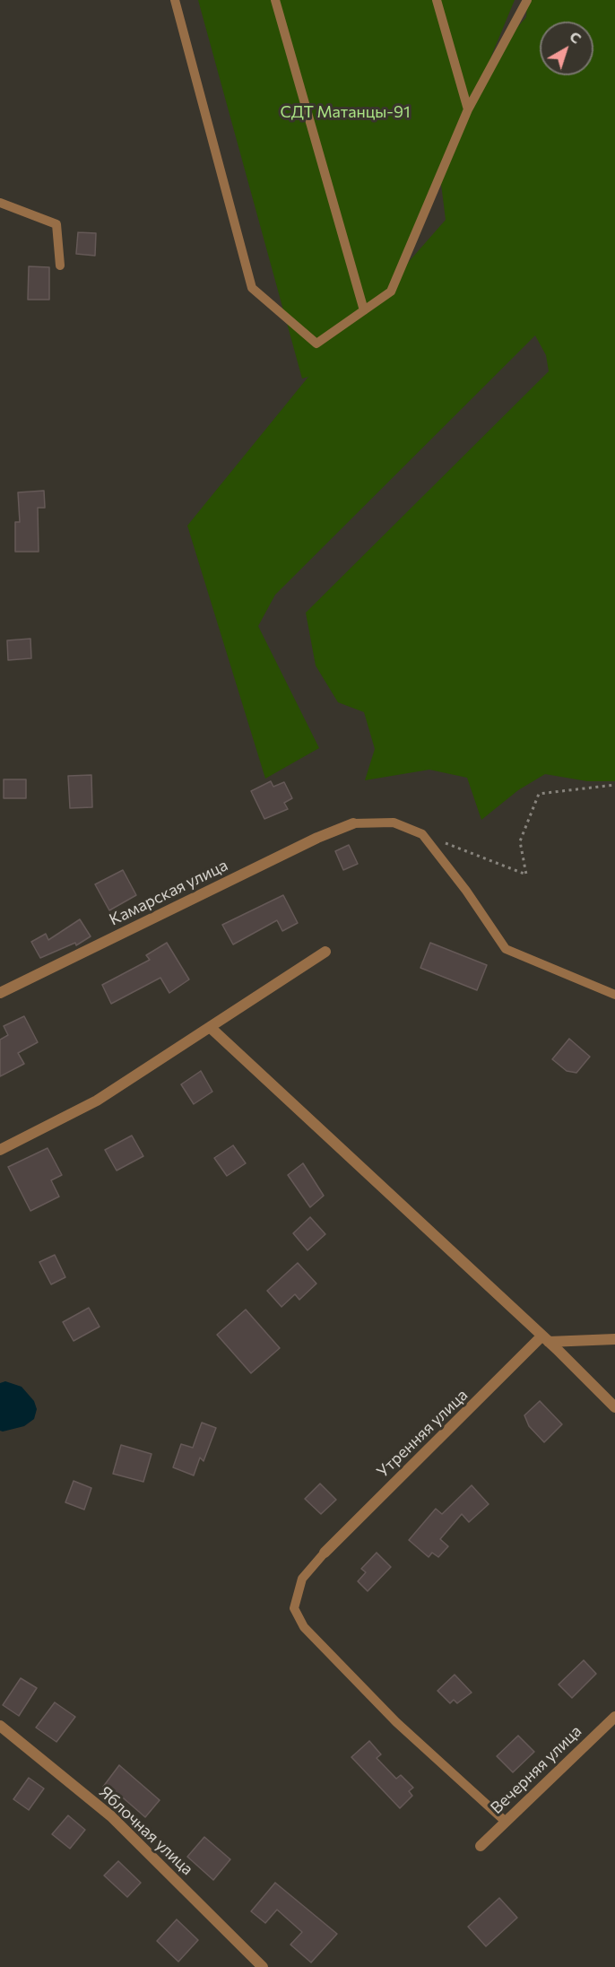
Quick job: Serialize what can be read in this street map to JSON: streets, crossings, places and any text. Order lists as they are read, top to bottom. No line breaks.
{"streets":{"street":["Камарская улица","Утренняя улица","Вечерняя улица","Яблочная улица"]},"parks":["СДТ Матанцы-91"],"north":"top right"}
